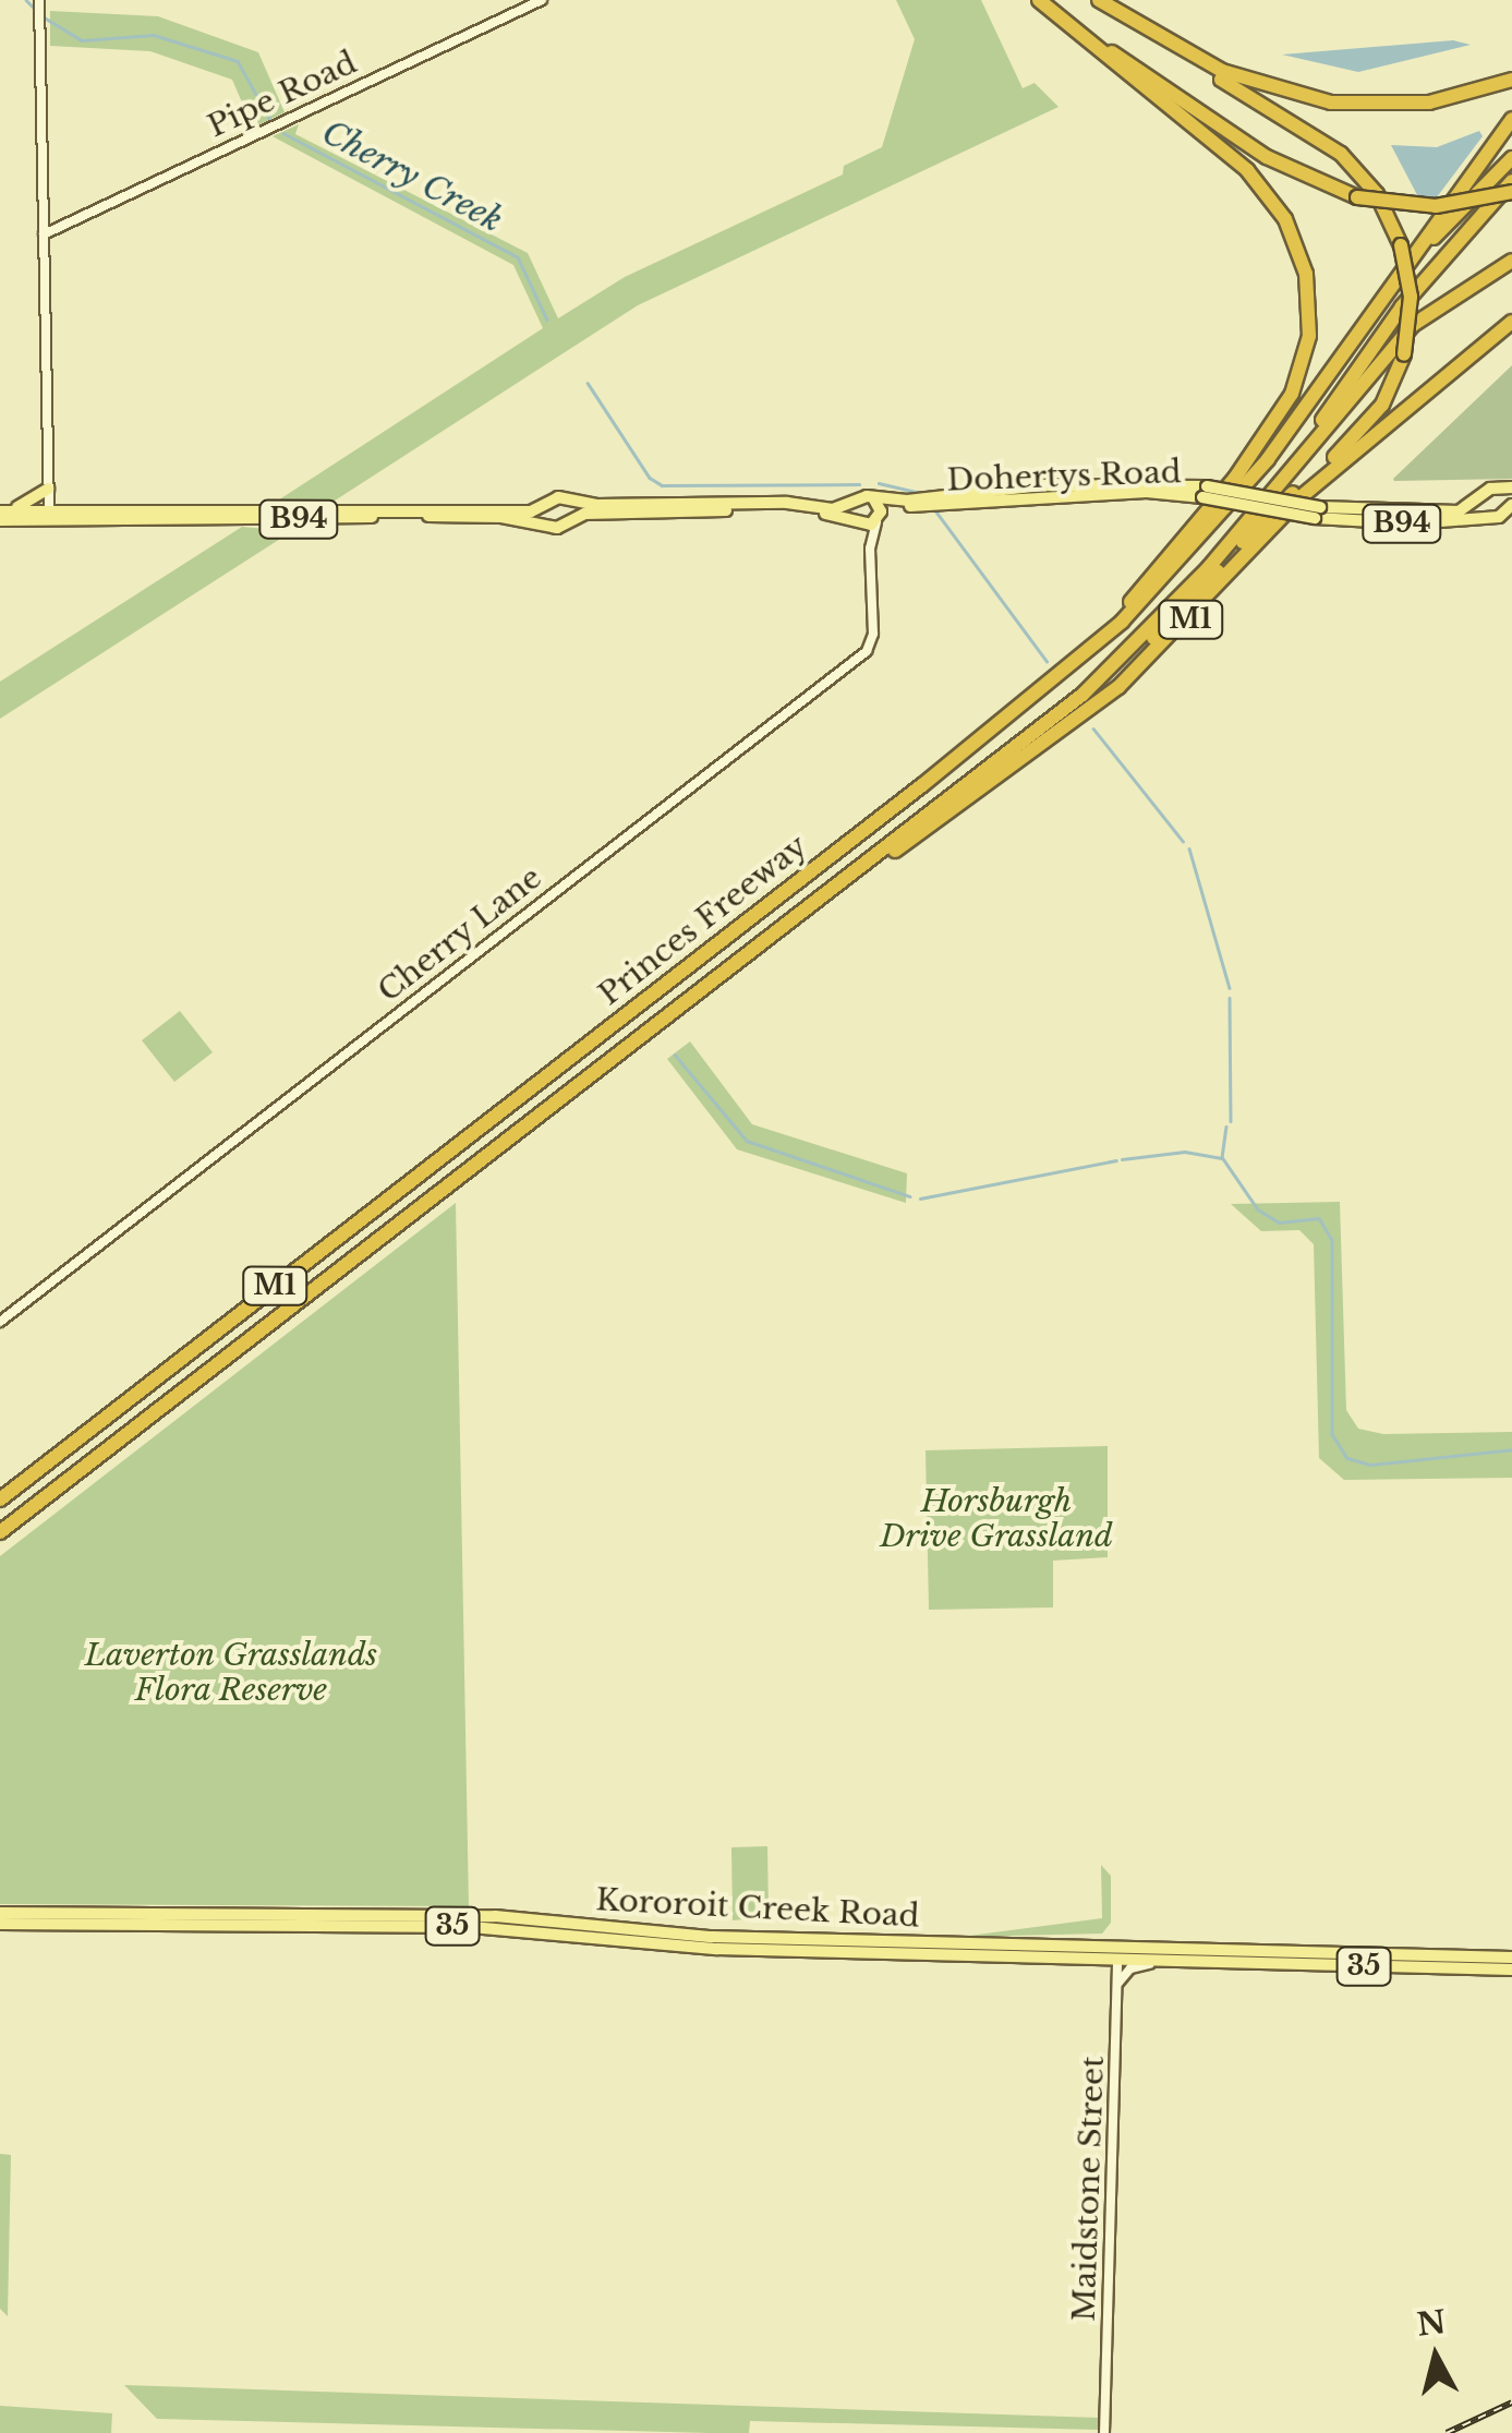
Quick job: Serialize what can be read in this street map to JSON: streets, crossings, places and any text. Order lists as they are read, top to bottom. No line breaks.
{"streets":{"highway":["M1","Princes Freeway"],"main road":["Dohertys Road","B94","Kororoit Creek Road","35"],"street":["Pipe Road","Cherry Lane","Maidstone Street"]},"crossings":[["Dohertys Road","B94"],["Dohertys Road","Cherry Lane"],["B94","Cherry Lane"],["M1","Princes Freeway"],["Kororoit Creek Road","Maidstone Street"]],"water":["Cherry Creek"],"parks":["Horsburgh Drive Grassland","Laverton Grasslands Flora Reserve"],"north":"top"}
